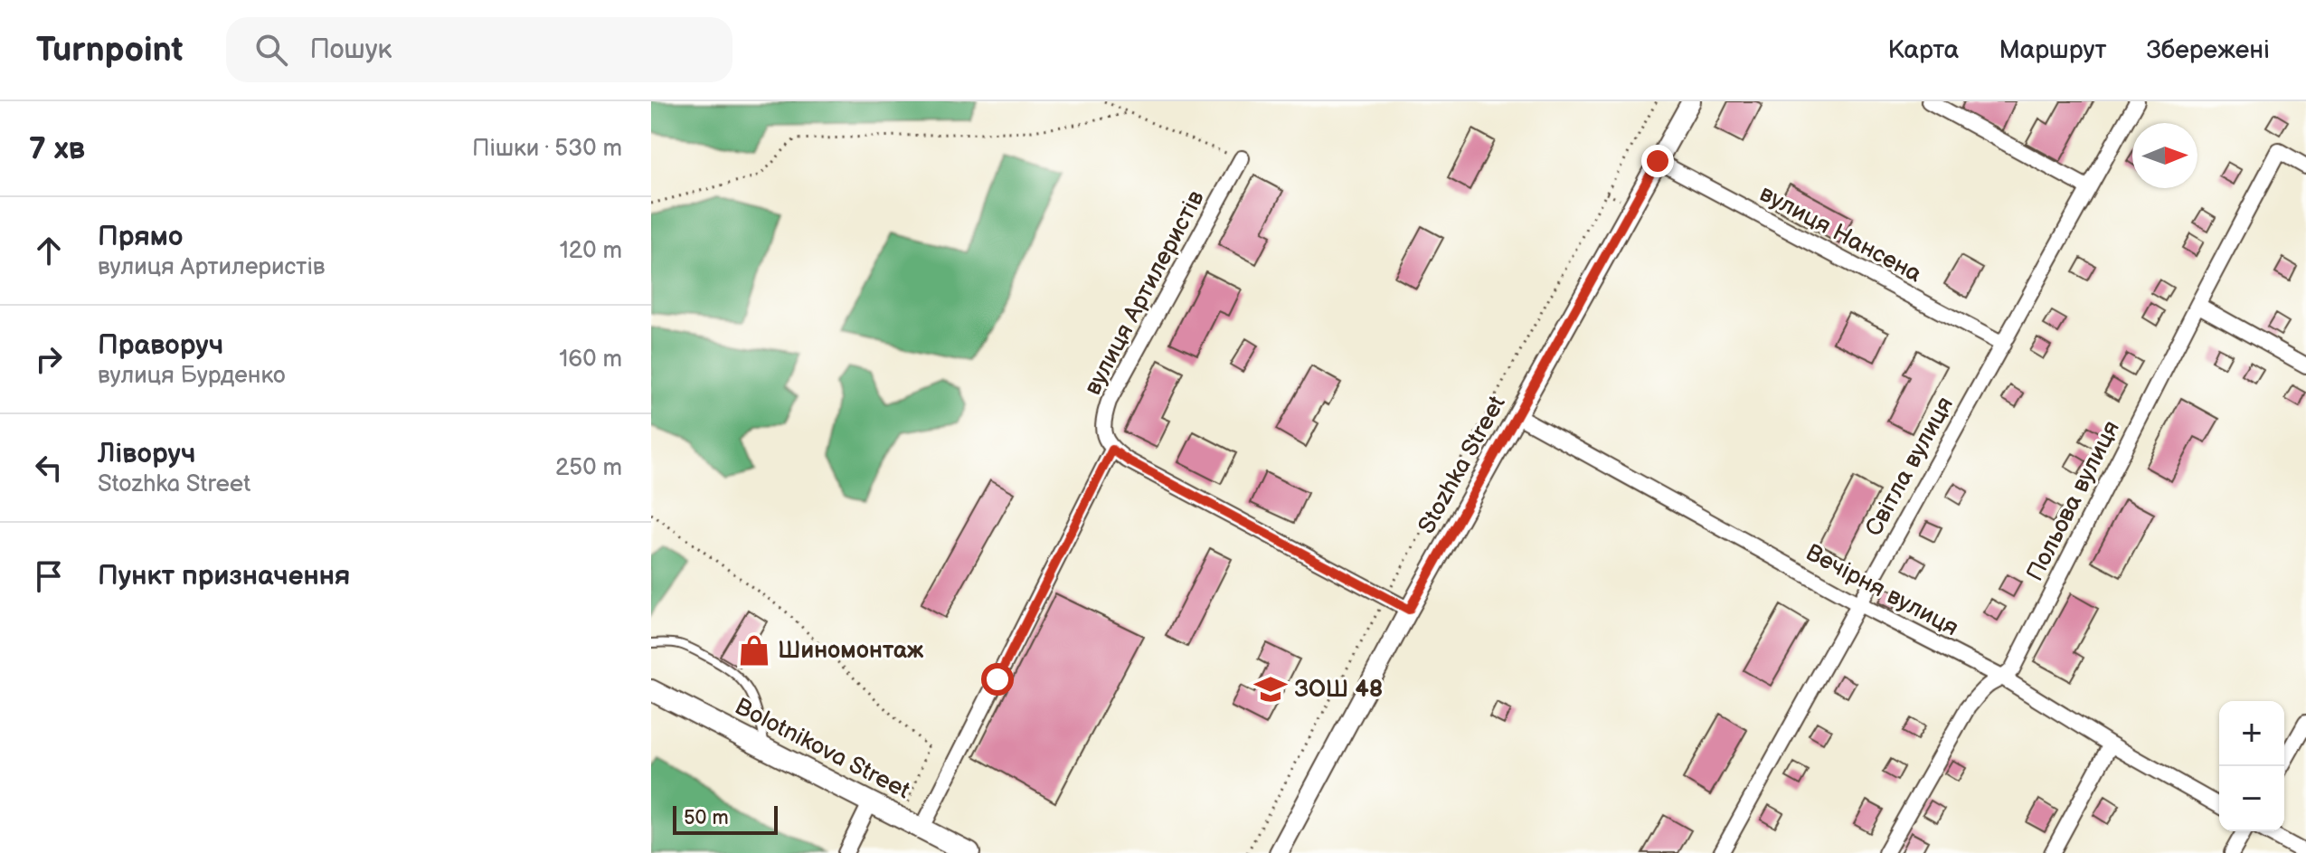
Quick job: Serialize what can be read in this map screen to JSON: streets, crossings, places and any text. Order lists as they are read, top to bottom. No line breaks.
{"streets":{"main road":["Bolotnikova Street"],"street":["вулиця Нансена","вулиця Артилеристів","Stozhka Street","Світла вулиця","Польова вулиця","Вечірня вулиця"]},"crossings":[["вулиця Нансена","Stozhka Street"],["вулиця Нансена","Світла вулиця"],["Stozhka Street","Вечірня вулиця"],["Світла вулиця","Вечірня вулиця"],["Польова вулиця","Вечірня вулиця"]],"places":{"shop":["Шиномонтаж"],"school or university":["ЗОШ 48"]},"scale_bar":"50 m","north":"right","page":{"header":"Turnpoint","search":"Пошук","nav":["Карта","Маршрут","Збережені"],"heading":["7 хв","Пішки · 530 m"],"list":[["Прямо","вулиця Артилеристів","120 m"],["Праворуч","вулиця Бурденко","160 m"],["Ліворуч","Stozhka Street","250 m"],"Пункт призначення"],"map_buttons":["+","−"],"scale":"50 m"}}
